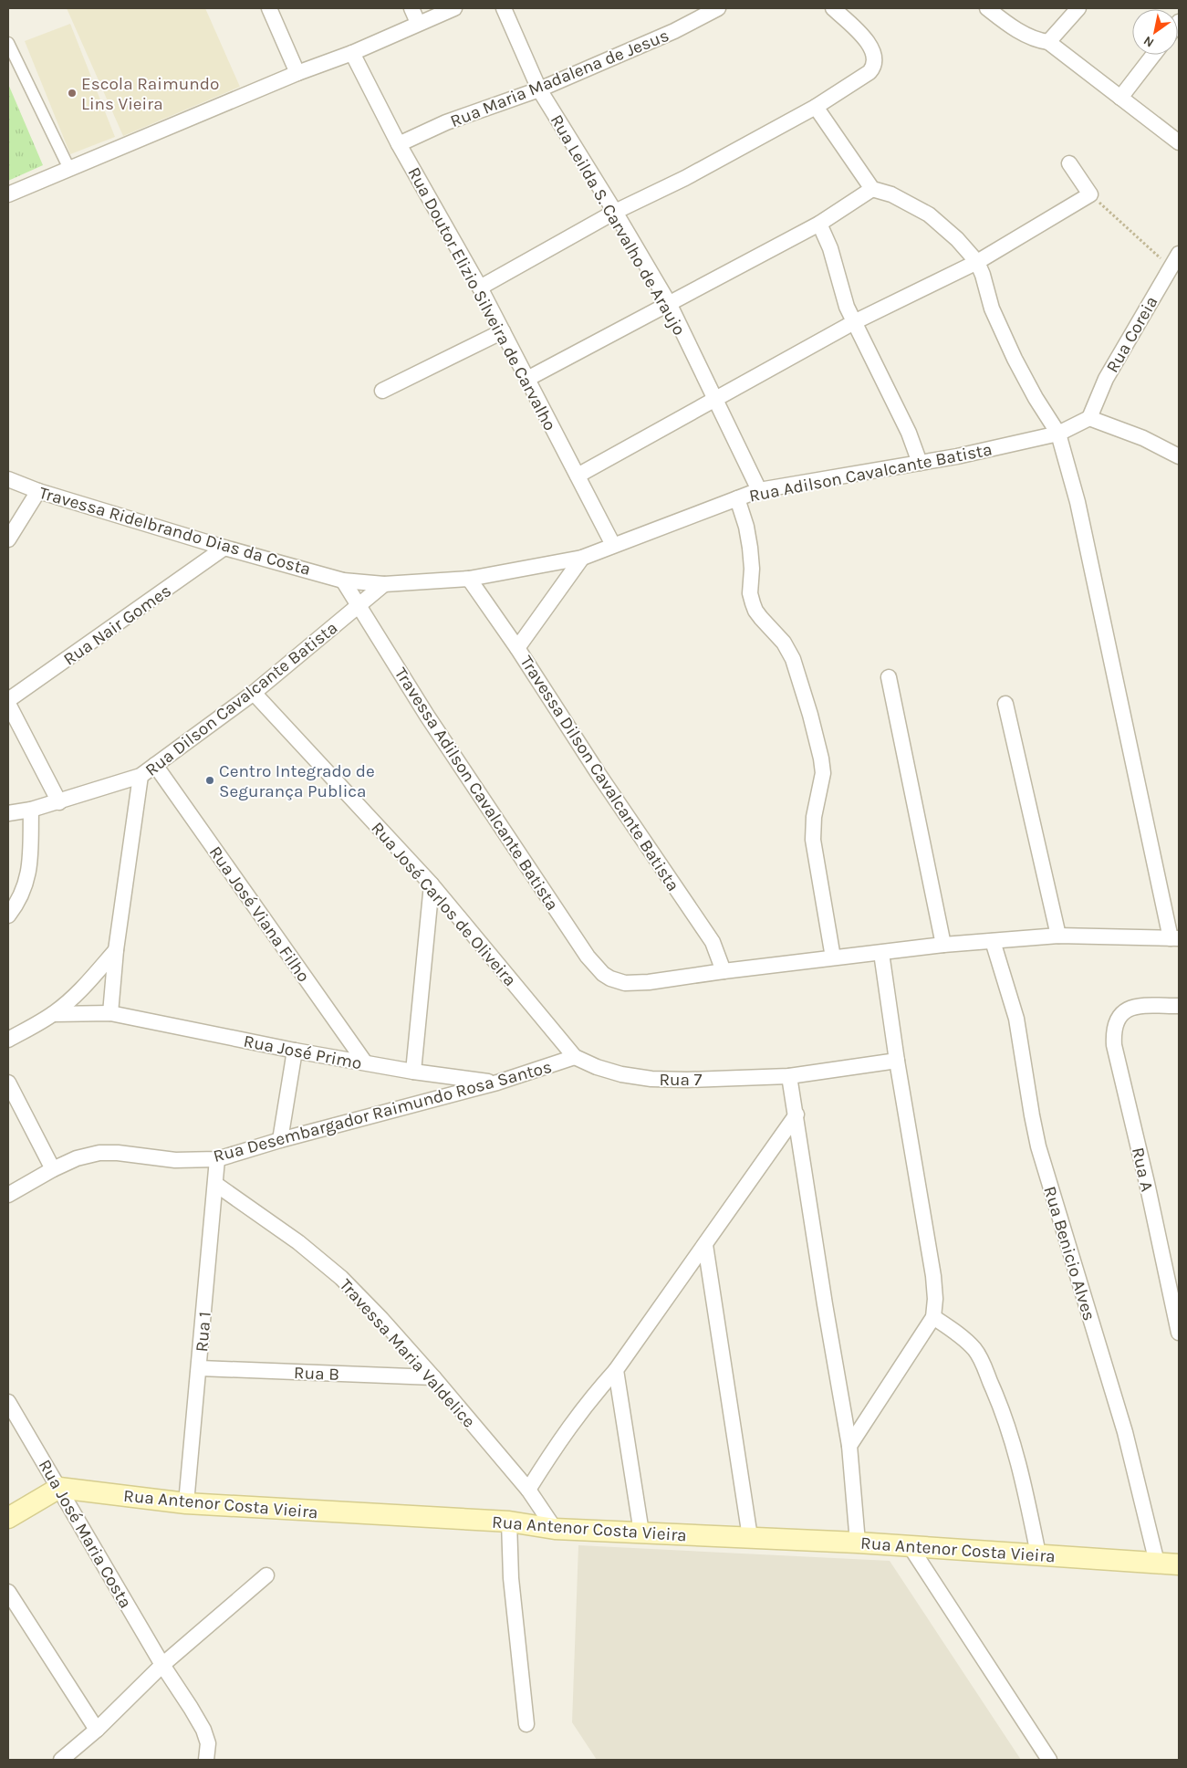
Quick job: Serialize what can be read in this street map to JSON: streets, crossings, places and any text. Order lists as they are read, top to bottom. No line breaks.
{"streets":{"main road":["Rua Antenor Costa Vieira"],"street":["Rua Maria Madalena de Jesus","Rua Leilda S. Carvalho de Araujo","Rua Doutor Elizio Silveira de Carvalho","Rua Coreia","Rua Adilson Cavalcante Batista","Travessa Ridelbrando Dias da Costa","Rua Nair Gomes","Rua Dilson Cavalcante Batista","Travessa Dilson Cavalcante Batista","Travessa Adilson Cavalcante Batista","Rua José Carlos de Oliveira","Rua José Viana Filho","Rua José Primo","Rua 7","Rua Desembargador Raimundo Rosa Santos","Rua A","Rua Benicio Alves","Rua 1","Travessa Maria Valdelice","Rua B","Rua José Maria Costa"]},"crossings":[["Rua Maria Madalena de Jesus","Rua Leilda S. Carvalho de Araujo"],["Rua Maria Madalena de Jesus","Rua Doutor Elizio Silveira de Carvalho"],["Rua Leilda S. Carvalho de Araujo","Rua Adilson Cavalcante Batista"],["Rua Doutor Elizio Silveira de Carvalho","Rua Adilson Cavalcante Batista"],["Rua Coreia","Rua Adilson Cavalcante Batista"],["Rua Adilson Cavalcante Batista","Travessa Ridelbrando Dias da Costa"],["Rua Adilson Cavalcante Batista","Rua Dilson Cavalcante Batista"],["Rua Adilson Cavalcante Batista","Travessa Dilson Cavalcante Batista"],["Rua Adilson Cavalcante Batista","Travessa Adilson Cavalcante Batista"],["Travessa Ridelbrando Dias da Costa","Rua Nair Gomes"],["Travessa Ridelbrando Dias da Costa","Travessa Adilson Cavalcante Batista"],["Rua Dilson Cavalcante Batista","Travessa Adilson Cavalcante Batista"],["Rua Dilson Cavalcante Batista","Rua José Carlos de Oliveira"],["Rua Dilson Cavalcante Batista","Rua José Viana Filho"],["Travessa Dilson Cavalcante Batista","Travessa Adilson Cavalcante Batista"],["Rua José Carlos de Oliveira","Rua 7"],["Rua José Carlos de Oliveira","Rua Desembargador Raimundo Rosa Santos"],["Rua José Viana Filho","Rua José Primo"],["Rua José Primo","Rua Desembargador Raimundo Rosa Santos"],["Rua 7","Rua Desembargador Raimundo Rosa Santos"],["Rua Desembargador Raimundo Rosa Santos","Rua 1"],["Rua Benicio Alves","Rua Antenor Costa Vieira"],["Rua 1","Travessa Maria Valdelice"],["Rua 1","Rua B"],["Rua 1","Rua Antenor Costa Vieira"],["Travessa Maria Valdelice","Rua B"],["Travessa Maria Valdelice","Rua Antenor Costa Vieira"],["Rua Antenor Costa Vieira","Rua José Maria Costa"]],"places":["Escola Raimundo Lins Vieira","Centro Integrado de Segurança Publica"],"north":"bottom left"}
